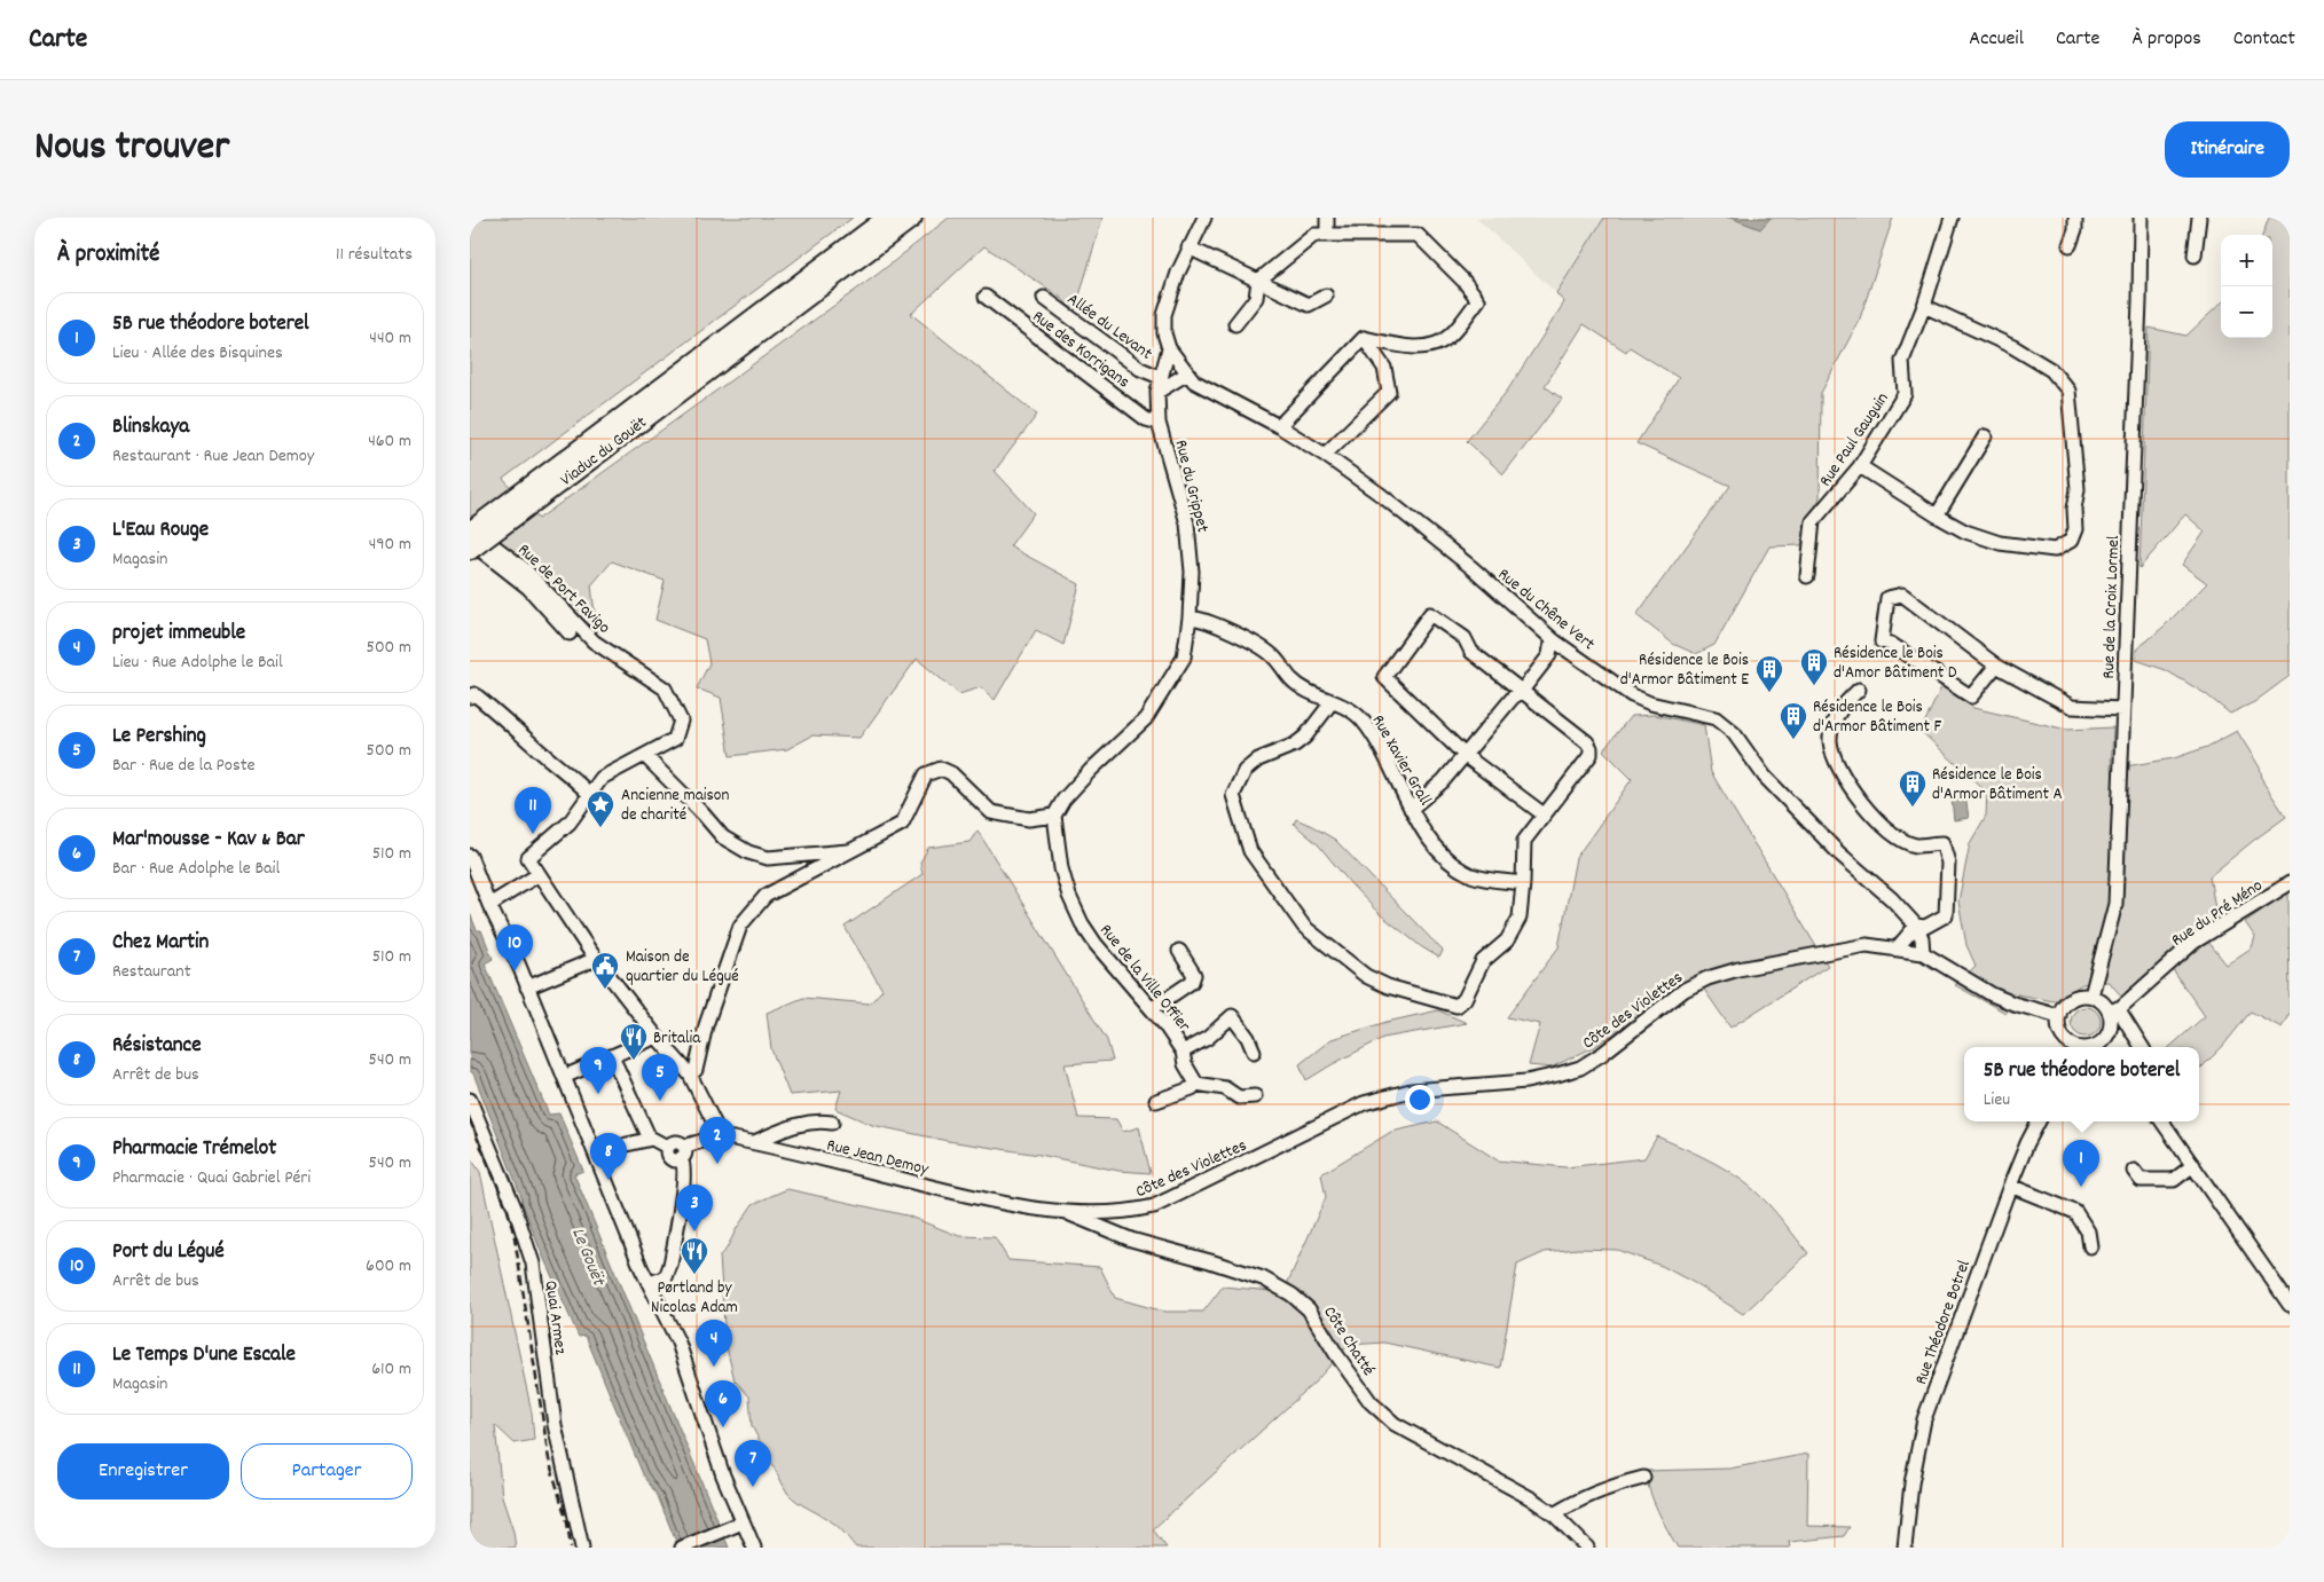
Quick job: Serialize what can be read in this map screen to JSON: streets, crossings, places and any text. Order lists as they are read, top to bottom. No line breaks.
{"streets":{"highway":["Viaduc du Gouët"],"street":["Allée du Levant","Rue des Korrigans","Rue Paul Gauguin","Rue du Grippet","Rue de Port Favigo","Rue de la Croix Lormel","Rue du Chêne Vert","Rue Xavier Grall","Rue du Pré Méno","Rue de la Ville Offier","Côte des Violettes","Rue Jean Demoy","Quai Armez","Rue Théodore Botrel","Côte Chatté"]},"crossings":[["Allée du Levant","Rue du Grippet"],["Rue des Korrigans","Rue du Grippet"],["Viaduc du Gouët","Rue de Port Favigo"],["Rue du Grippet","Rue du Chêne Vert"],["Rue du Grippet","Rue Xavier Grall"],["Rue du Grippet","Rue de la Ville Offier"],["Rue du Chêne Vert","Côte des Violettes"],["Côte des Violettes","Rue Jean Demoy"],["Côte des Violettes","Côte Chatté"],["Rue Jean Demoy","Côte Chatté"]],"water":["Le Gouët"],"places":{"building":["Résidence le Bois d'Amor Bâtiment D","Résidence le Bois d'Armor Bâtiment E","Résidence le Bois d'Armor Bâtiment F","Résidence le Bois d'Armor Bâtiment A"],"place":["Ancienne maison de charité"],"public building":["Maison de quartier du Légué"],"restaurant":["Britalia","Pørtland by Nicolas Adam"]},"page":{"header":"Carte","nav":["Accueil","Carte","À propos","Contact"],"title":"Nous trouver","buttons":["Itinéraire",["Enregistrer","Partager"]],"heading":["À proximité","11 résultats"],"map_buttons":["+","−"],"list":[{"mark":"1","name":"5B rue théodore boterel","note":"Lieu · Allée des Bisquines","value":"440 m"},{"mark":"2","name":"Blinskaya","note":"Restaurant · Rue Jean Demoy","value":"460 m"},{"mark":"3","name":"L'Eau Rouge","note":"Magasin","value":"490 m"},{"mark":"4","name":"projet immeuble","note":"Lieu · Rue Adolphe le Bail","value":"500 m"},{"mark":"5","name":"Le Pershing","note":"Bar · Rue de la Poste","value":"500 m"},{"mark":"6","name":"Mar'mousse - Kav & Bar","note":"Bar · Rue Adolphe le Bail","value":"510 m"},{"mark":"7","name":"Chez Martin","note":"Restaurant","value":"510 m"},{"mark":"8","name":"Résistance","note":"Arrêt de bus","value":"540 m"},{"mark":"9","name":"Pharmacie Trémelot","note":"Pharmacie · Quai Gabriel Péri","value":"540 m"},{"mark":"10","name":"Port du Légué","note":"Arrêt de bus","value":"600 m"},{"mark":"11","name":"Le Temps D'une Escale","note":"Magasin","value":"610 m"}],"pins":["11","10","9","5","2","8","1","3","4","6","7"],"popup":["5B rue théodore boterel","Lieu"]}}
